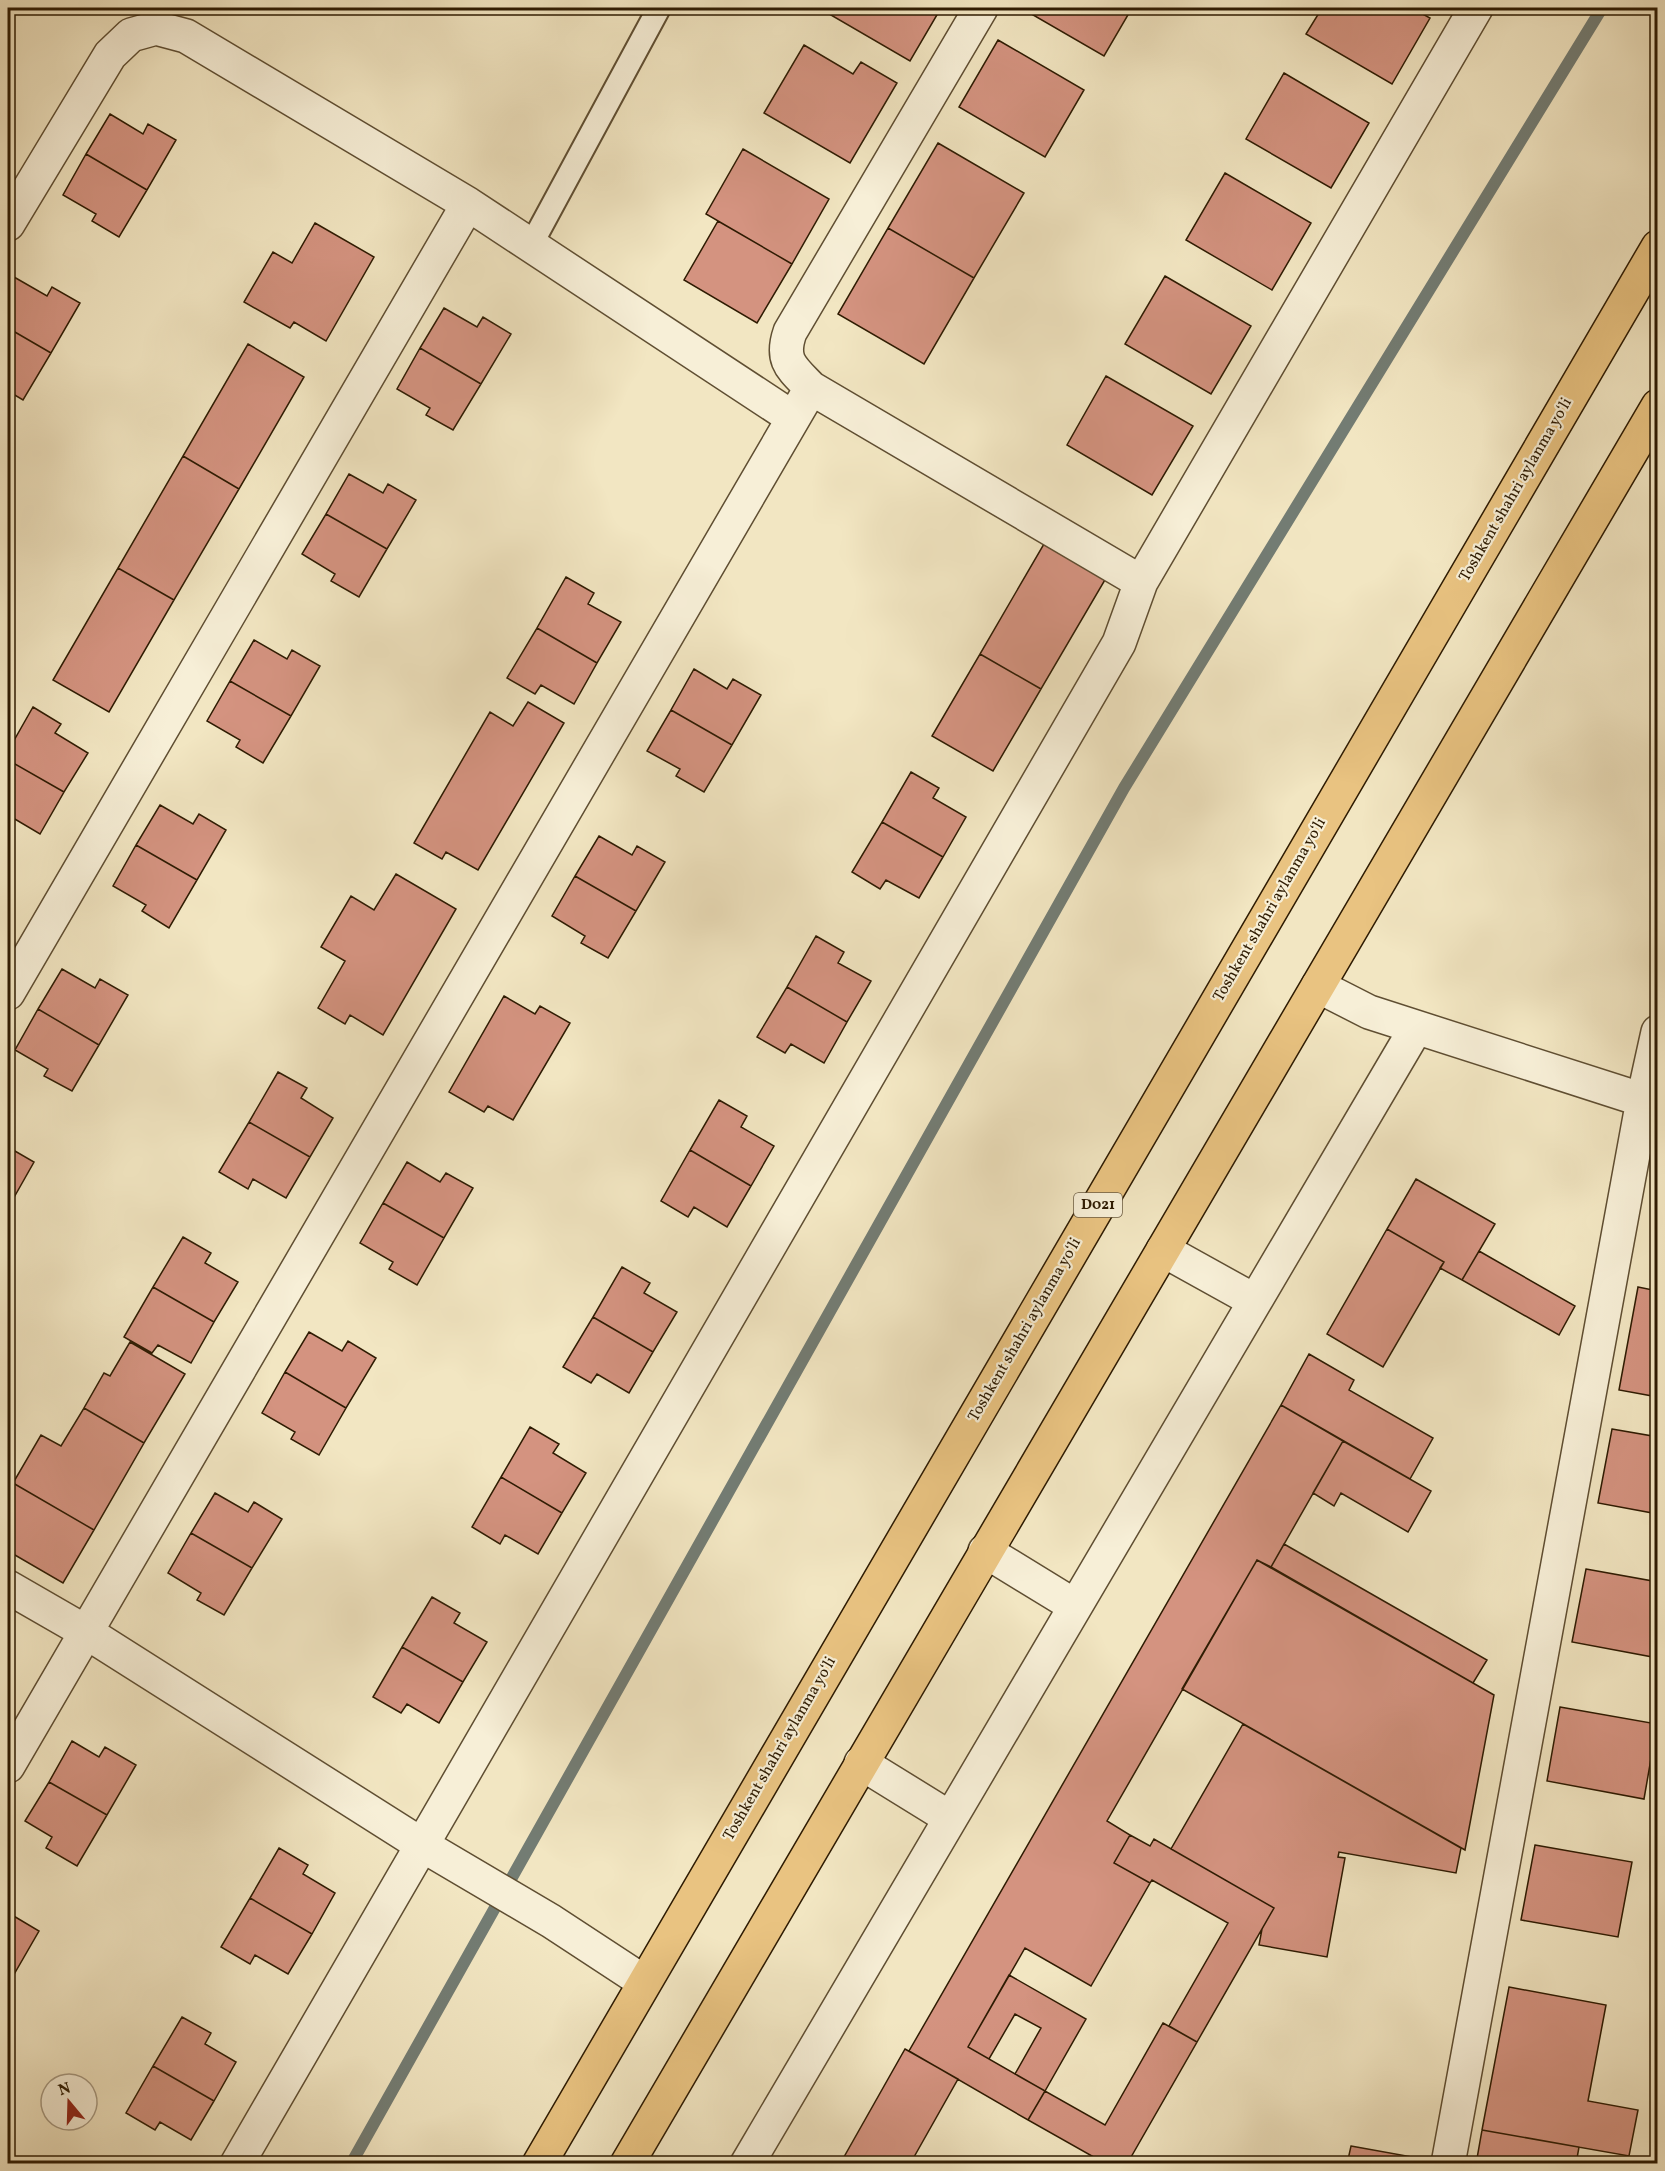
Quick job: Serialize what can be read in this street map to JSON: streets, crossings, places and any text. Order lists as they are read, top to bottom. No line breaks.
{"streets":{"highway":["Toshkent shahri aylanma yoʻli","D021"]},"north":"top"}
